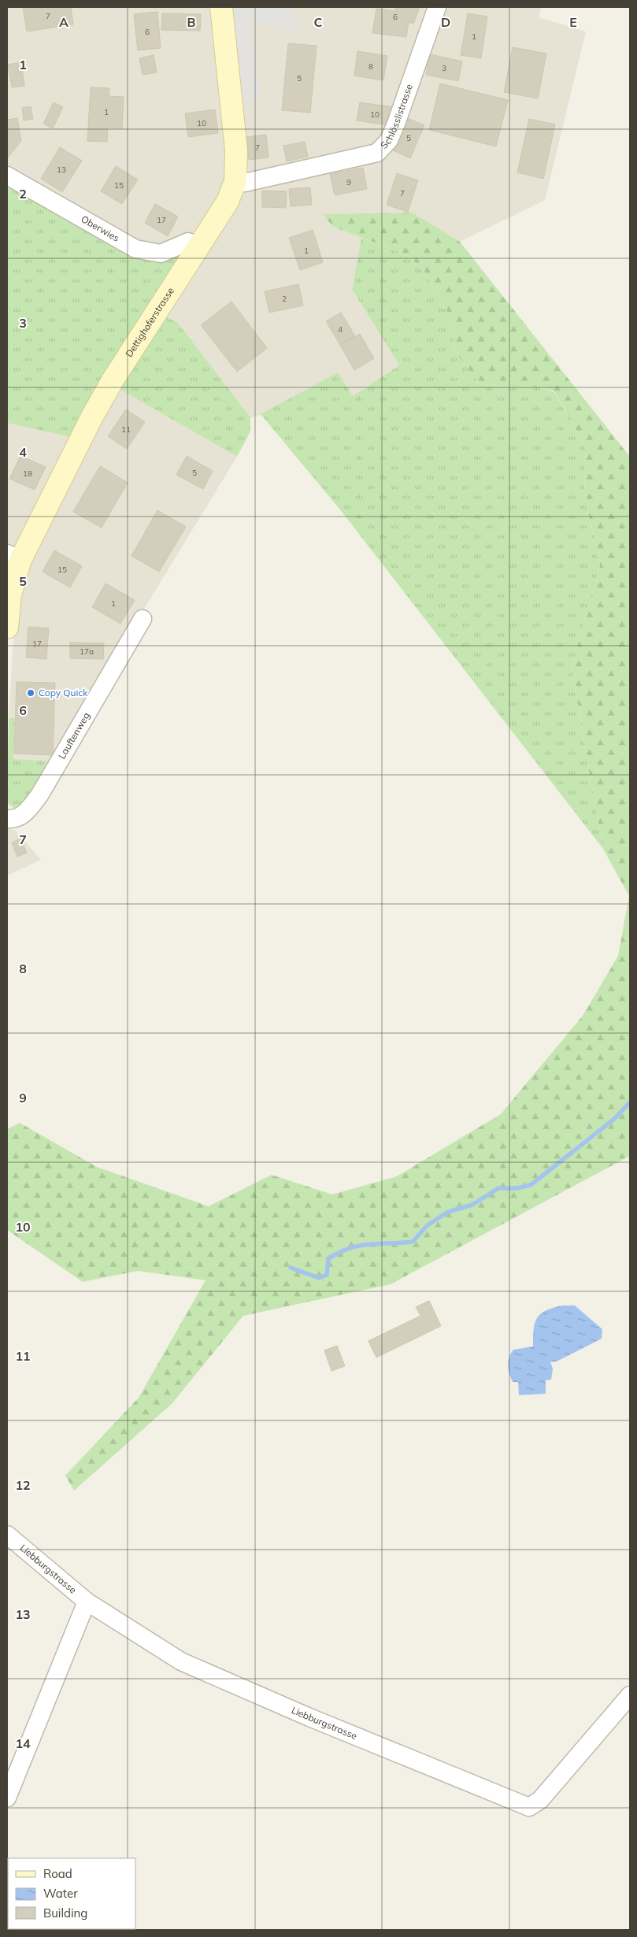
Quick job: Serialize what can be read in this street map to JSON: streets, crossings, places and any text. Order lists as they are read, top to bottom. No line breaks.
{"streets":{"street":["Schlösslistrasse","Oberwies","Dettighoferstrasse","Lauftenweg","Liebburgstrasse"]},"crossings":[["Schlösslistrasse","Dettighoferstrasse"],["Oberwies","Dettighoferstrasse"]],"places":["Copy Quick"],"house_numbers":["7","6","6","1","8","3","5","1","10","10","5","7","13","9","15","7","17","1","2","4","11","5","18","15","1","17","17a"],"legend":["Road","Water","Building"],"grid":{"columns":["A","B","C","D","E"],"rows":["1","2","3","4","5","6","7","8","9","10","11","12","13","14"]}}
